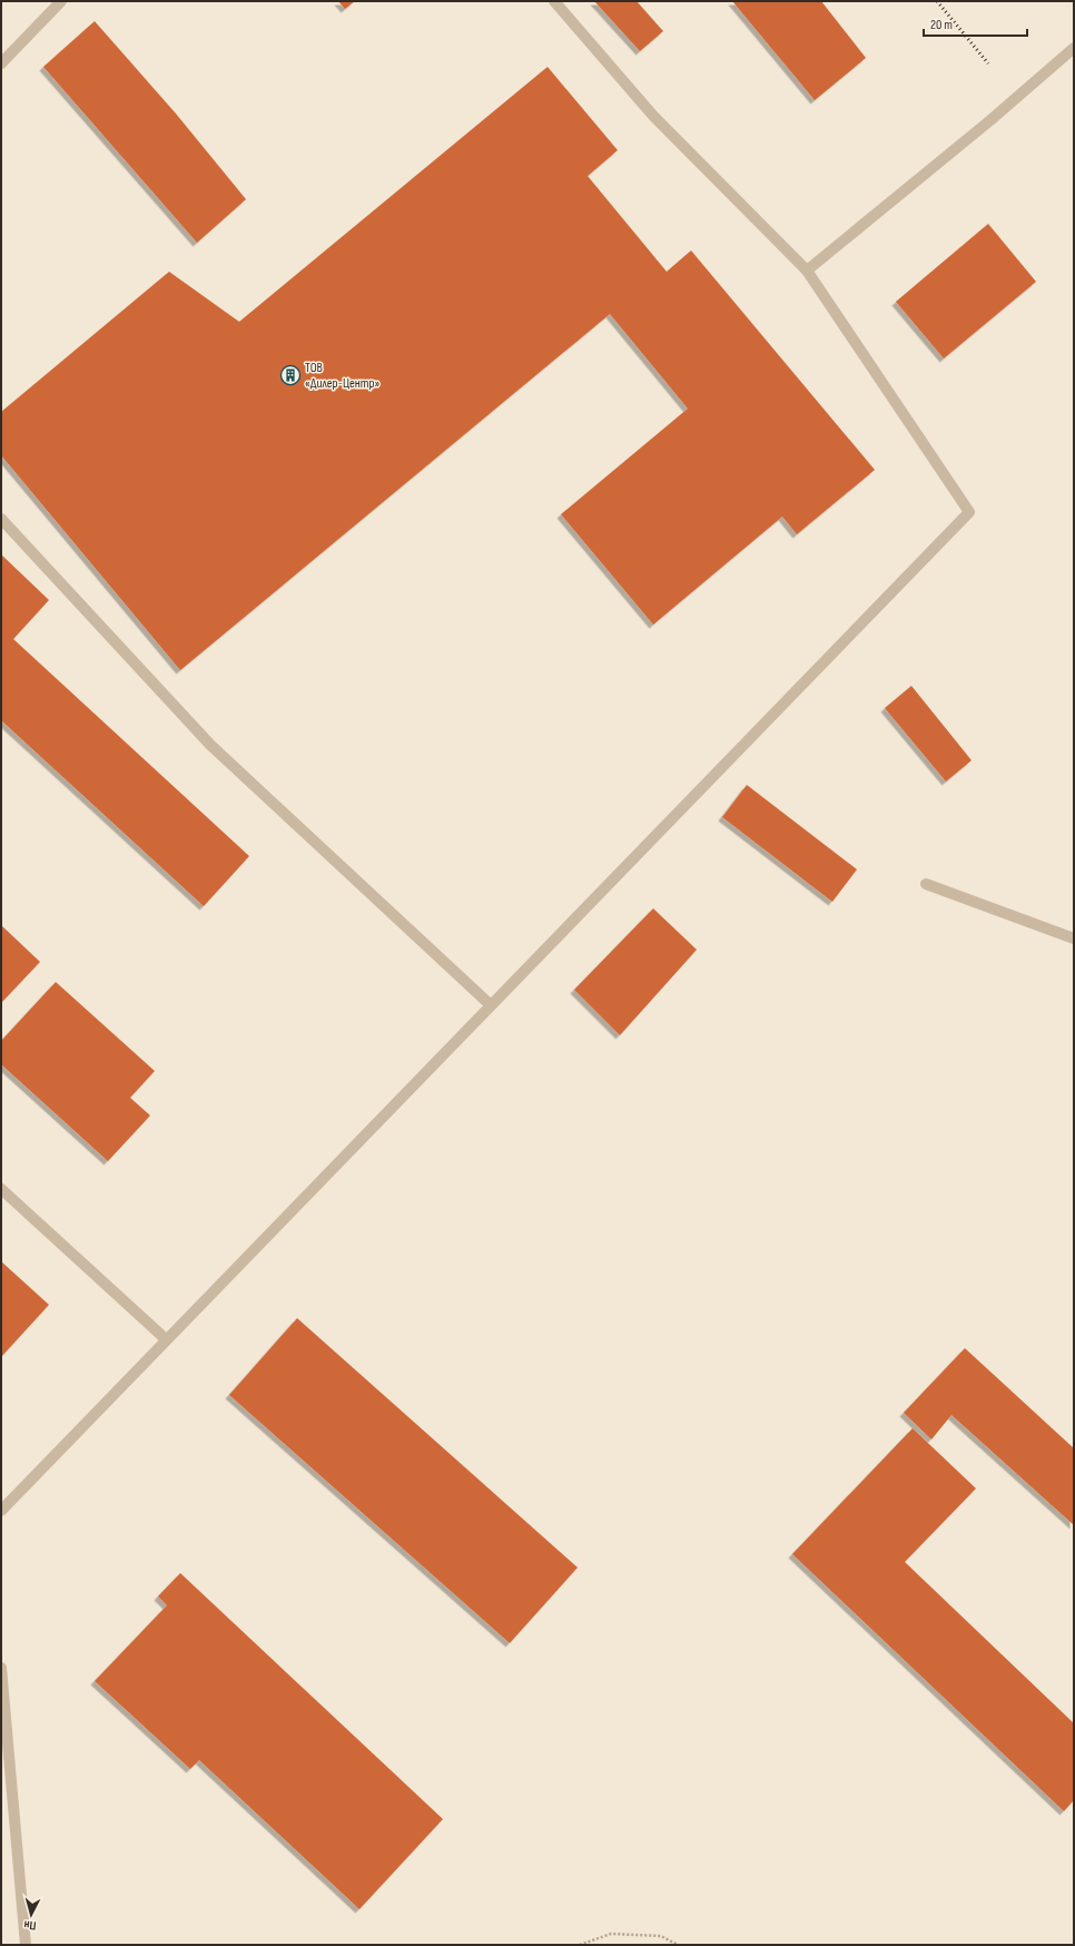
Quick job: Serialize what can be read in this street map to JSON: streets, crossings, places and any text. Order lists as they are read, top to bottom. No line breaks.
{"places":{"building":["ТОВ «Дилер-Центр»"]},"scale_bar":"20 m","north":"bottom"}
